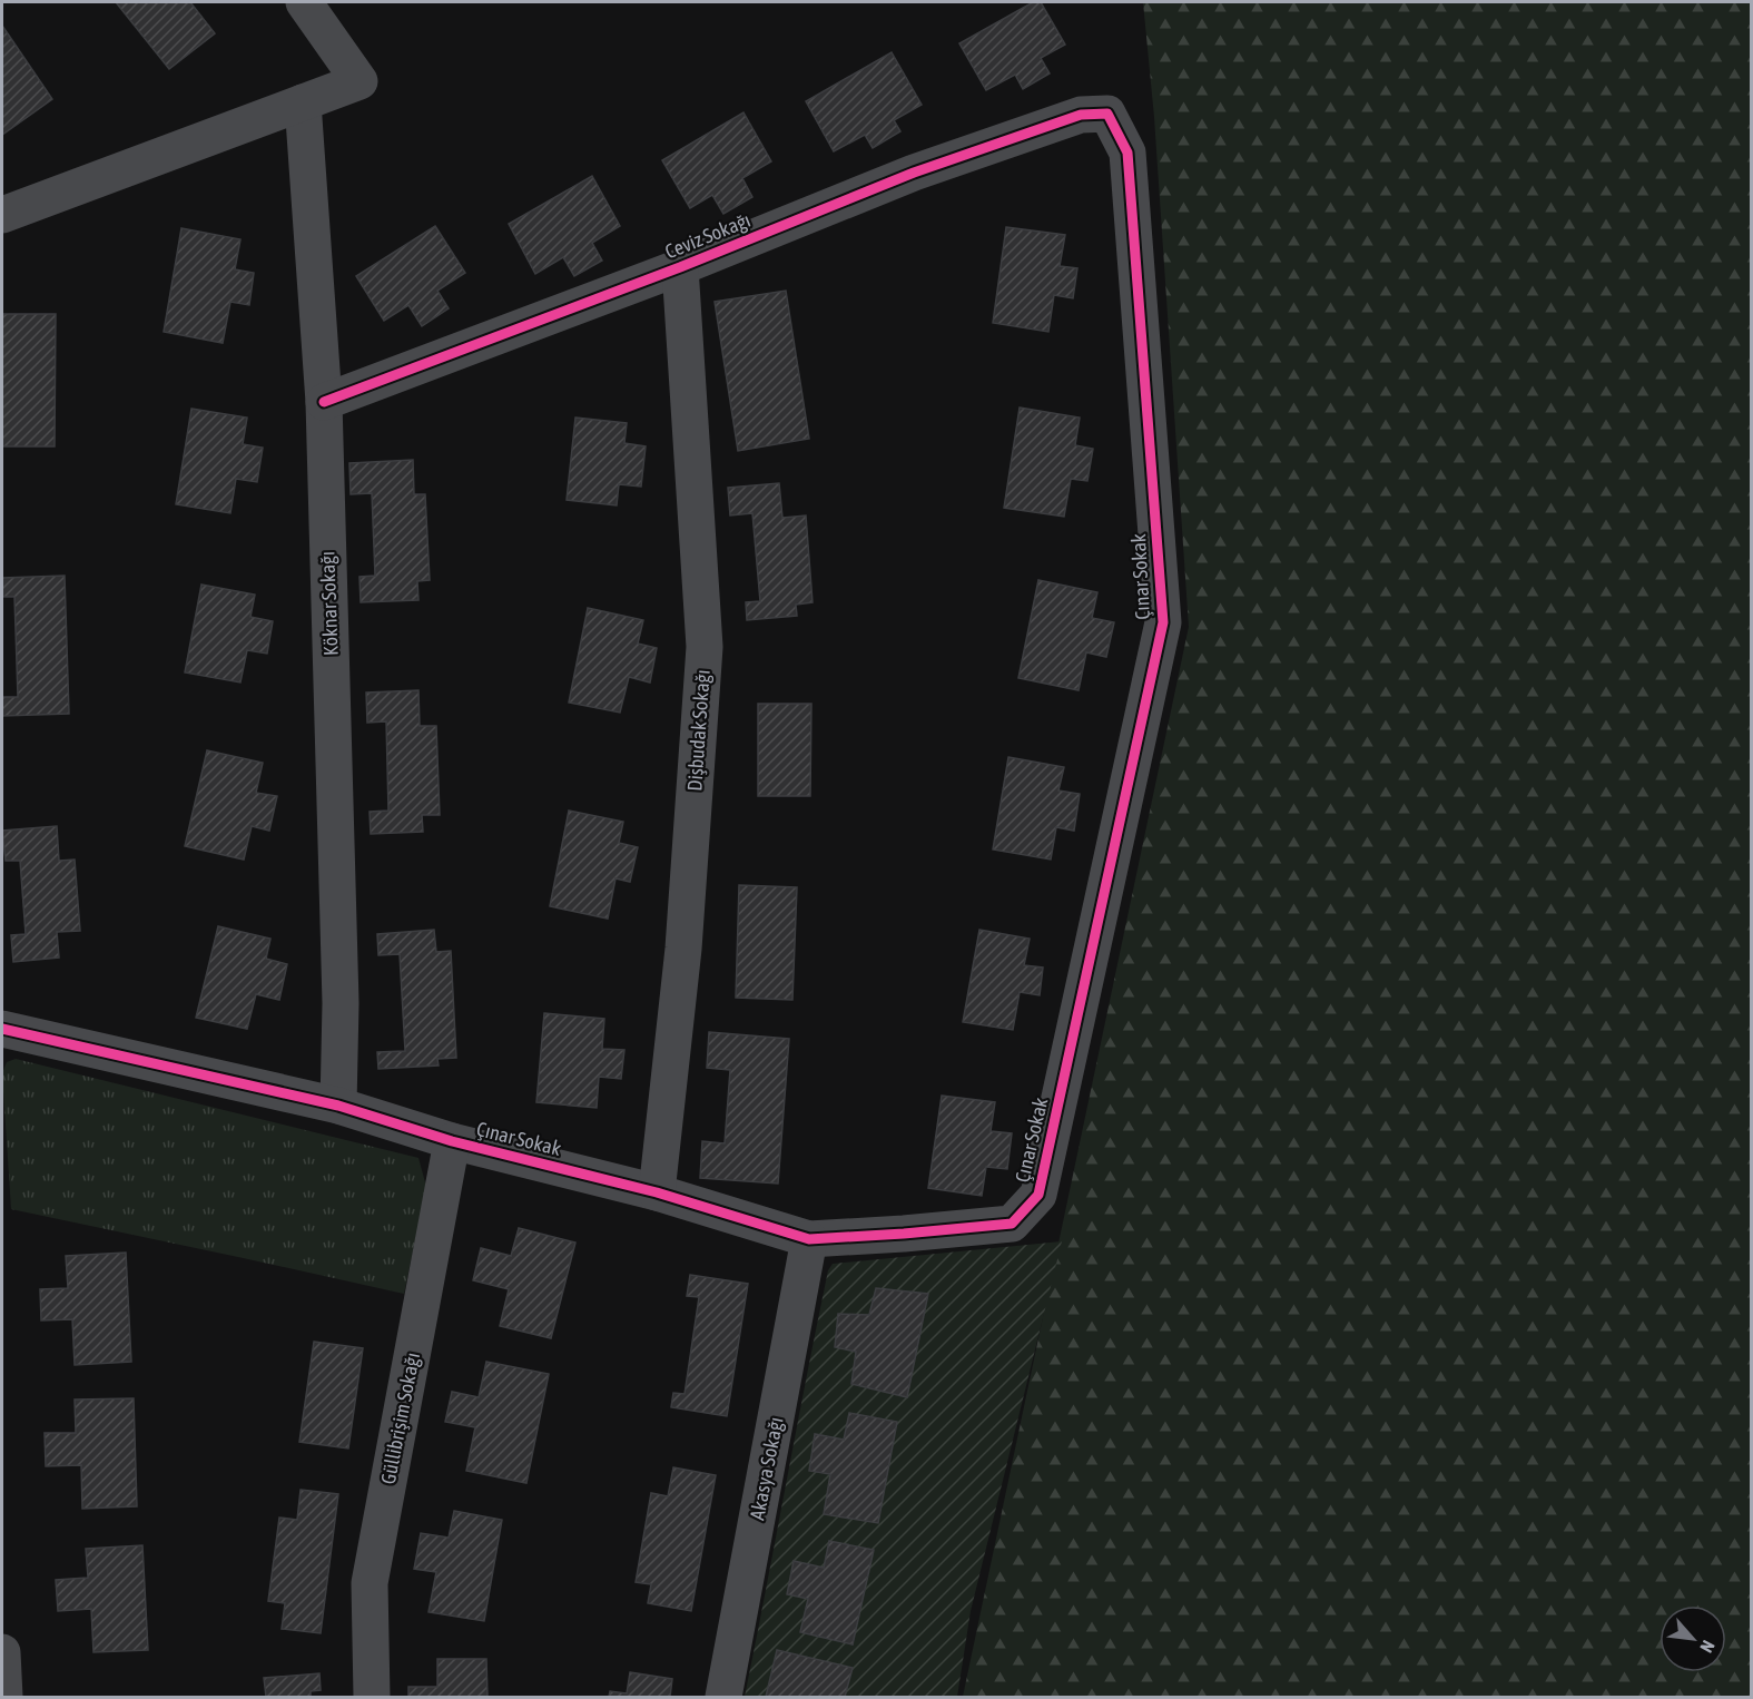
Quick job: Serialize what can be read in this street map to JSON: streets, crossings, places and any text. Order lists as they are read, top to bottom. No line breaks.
{"streets":{"street":["Ceviz Sokağı","Çınar Sokak","Köknar Sokağı","Dişbudak Sokağı","Güllibrişim Sokağı","Akasya Sokağı"]},"crossings":[["Ceviz Sokağı","Çınar Sokak"],["Ceviz Sokağı","Köknar Sokağı"],["Ceviz Sokağı","Dişbudak Sokağı"],["Çınar Sokak","Köknar Sokağı"],["Çınar Sokak","Dişbudak Sokağı"],["Çınar Sokak","Güllibrişim Sokağı"],["Çınar Sokak","Akasya Sokağı"]],"north":"bottom right"}
